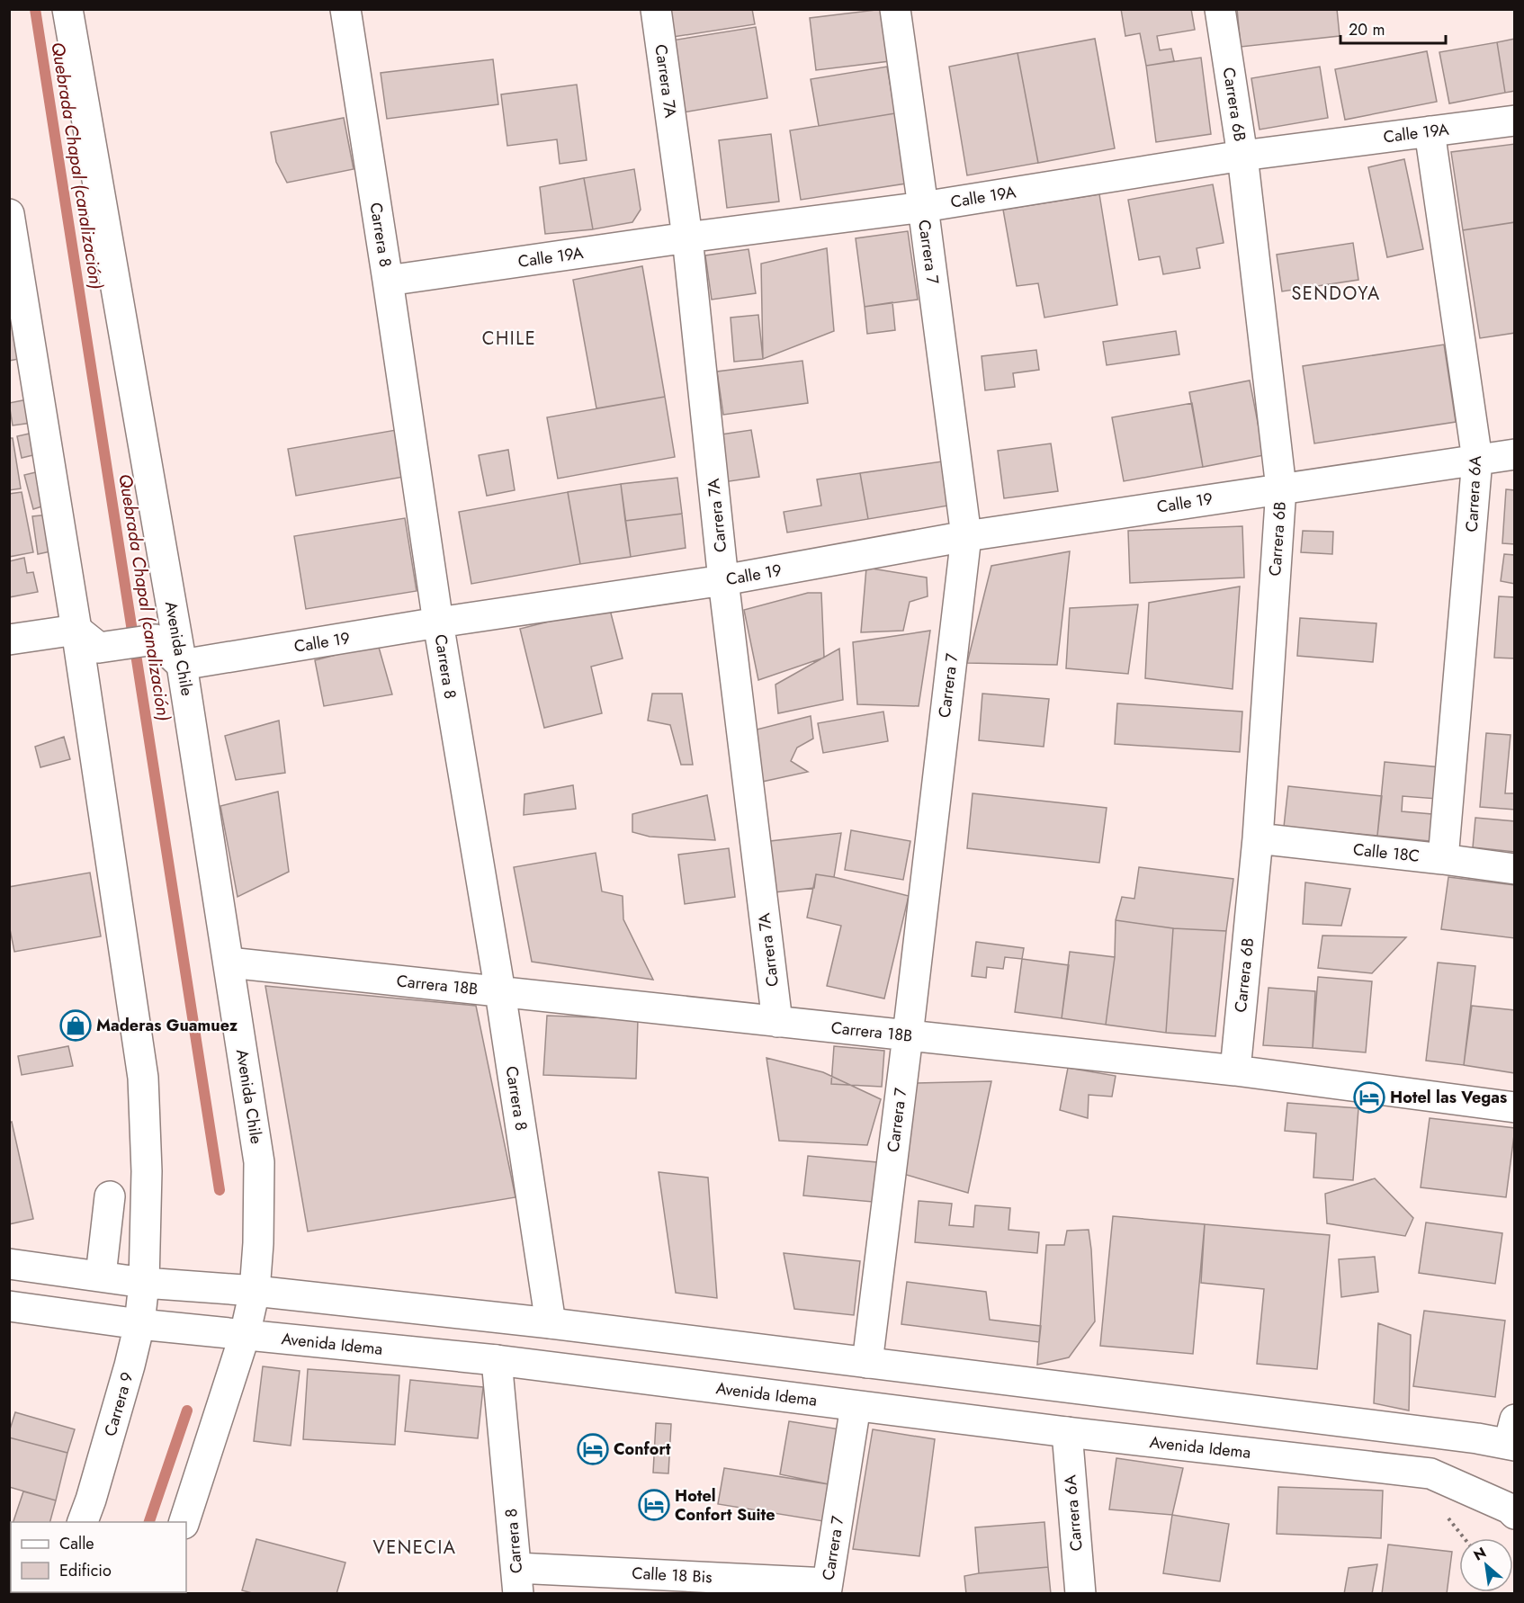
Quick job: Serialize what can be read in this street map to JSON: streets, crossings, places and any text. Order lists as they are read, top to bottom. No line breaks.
{"streets":{"street":["Carrera 7A","Carrera 6B","Calle 19A","Carrera 8","Carrera 7","Carrera 6A","Calle 19","Avenida Chile","Calle 18C","Carrera 18B","Avenida Idema","Carrera 9","Calle 18 Bis"]},"crossings":[["Carrera 7A","Calle 19A"],["Carrera 7A","Calle 19"],["Carrera 7A","Carrera 18B"],["Carrera 6B","Calle 19A"],["Carrera 6B","Calle 19"],["Carrera 6B","Calle 18C"],["Carrera 6B","Carrera 18B"],["Calle 19A","Carrera 8"],["Calle 19A","Carrera 7"],["Calle 19A","Carrera 6A"],["Carrera 8","Calle 19"],["Carrera 8","Carrera 18B"],["Carrera 8","Avenida Idema"],["Carrera 8","Calle 18 Bis"],["Carrera 7","Calle 19"],["Carrera 7","Carrera 18B"],["Carrera 7","Avenida Idema"],["Carrera 7","Calle 18 Bis"],["Carrera 6A","Calle 19"],["Carrera 6A","Calle 18C"],["Carrera 6A","Avenida Idema"],["Calle 19","Avenida Chile"],["Avenida Chile","Carrera 18B"],["Avenida Idema","Carrera 9"]],"districts":["SENDOYA","CHILE","VENECIA"],"water":["Quebrada Chapal (canalización)"],"places":{"shop":["Maderas Guamuez"],"hotel":["Hotel las Vegas","Confort","Hotel Confort Suite"]},"legend":["Calle","Edificio"],"scale_bar":"20 m","north":"top left"}
